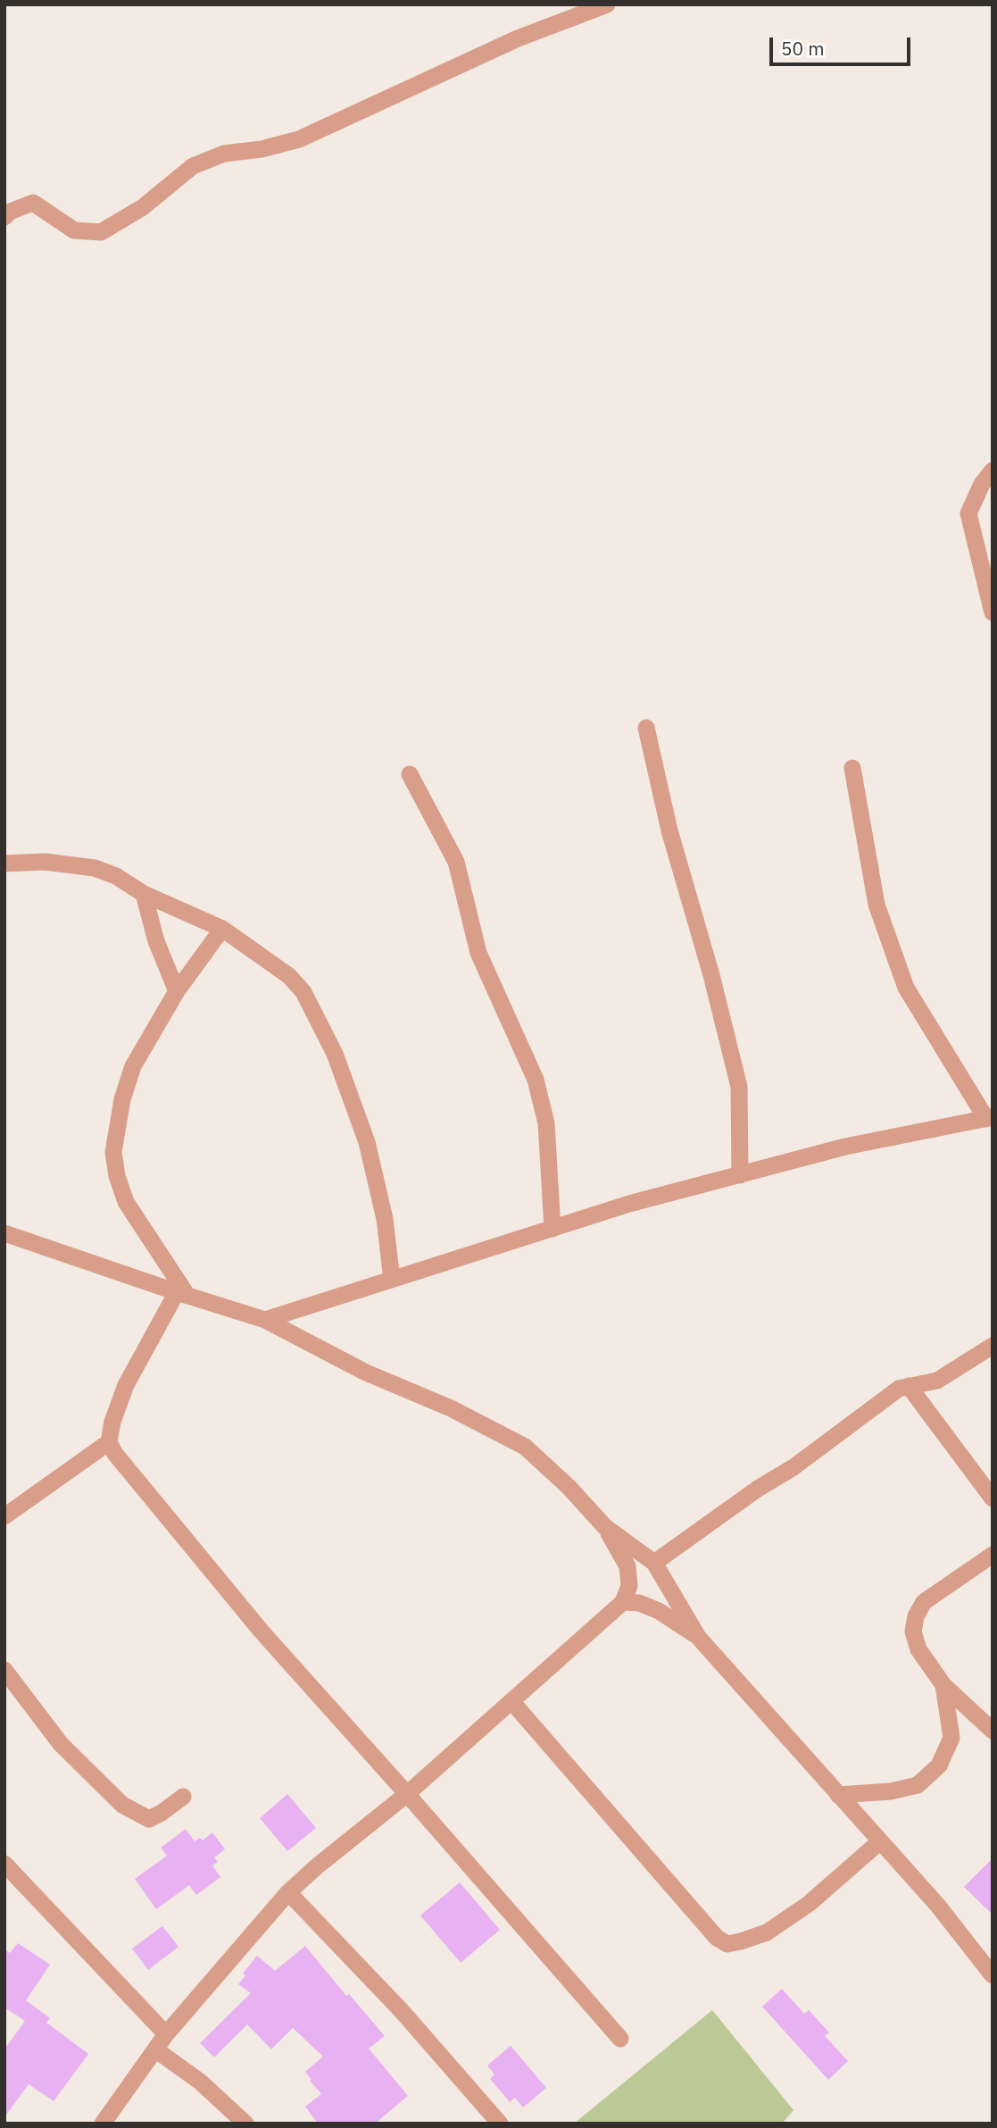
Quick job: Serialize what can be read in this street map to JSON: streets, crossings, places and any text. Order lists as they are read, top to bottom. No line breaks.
{"scale_bar":"50 m"}
